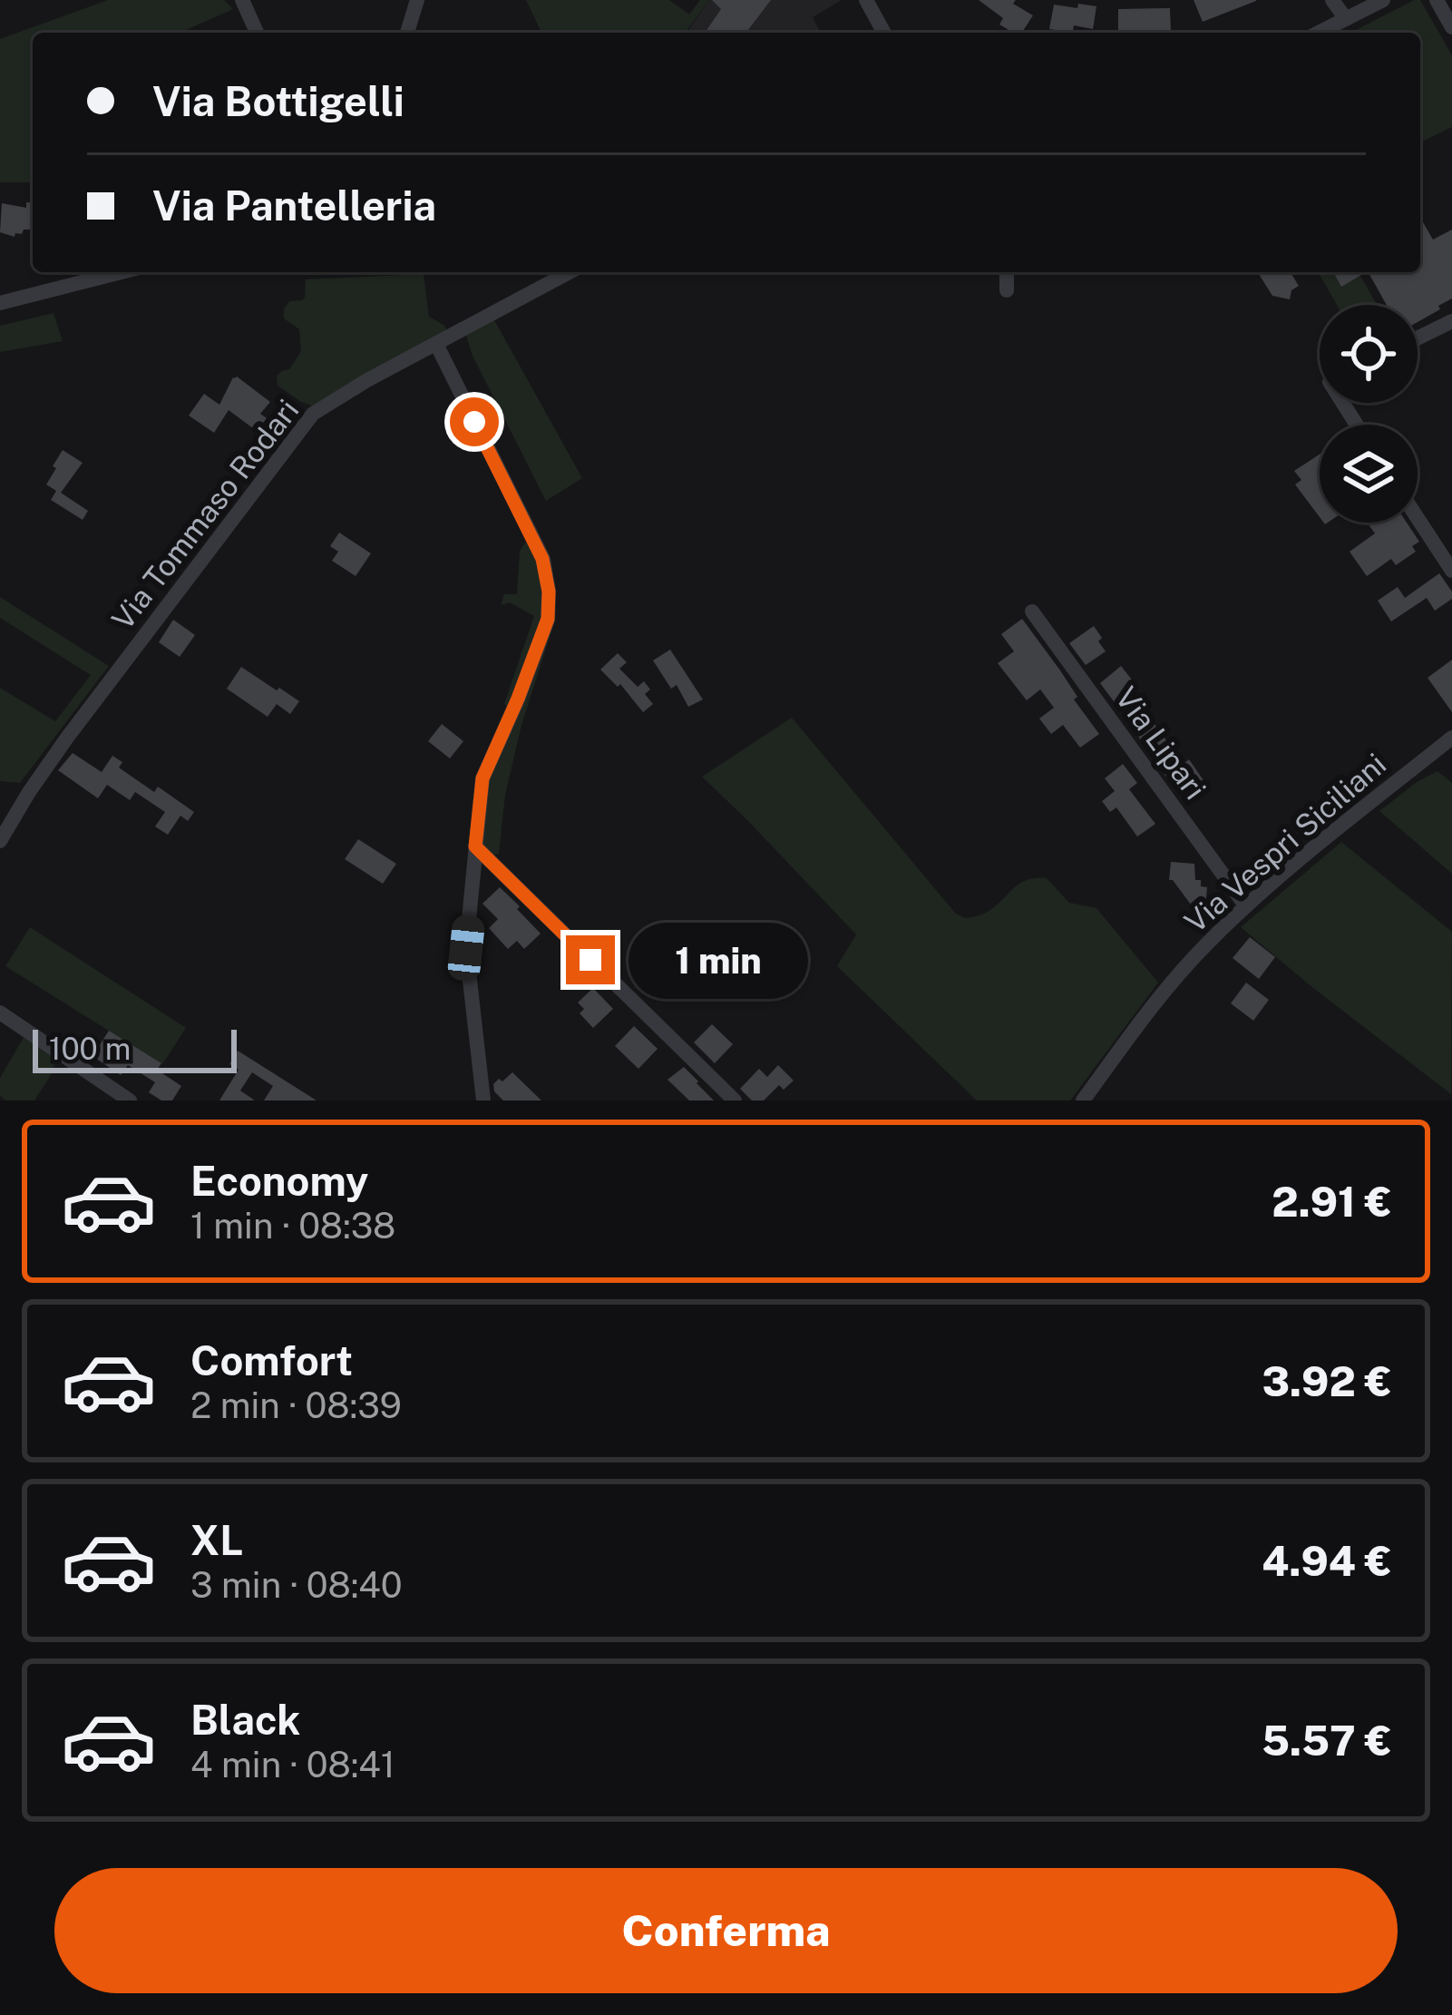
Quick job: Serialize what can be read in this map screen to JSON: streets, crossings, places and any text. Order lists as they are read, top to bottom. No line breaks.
{"streets":{"street":["Via Tommaso Rodari","Via Lipari","Via Vespri Siciliani"]},"crossings":[["Via Lipari","Via Vespri Siciliani"]],"scale_bar":"100 m","page":{"banner":["Via Bottigelli","Via Pantelleria"],"bubble":"1 min","scale":"100 m","list":[{"name":"Economy","note":"1 min · 08:38","value":"2.91 €"},{"name":"Comfort","note":"2 min · 08:39","value":"3.92 €"},{"name":"XL","note":"3 min · 08:40","value":"4.94 €"},{"name":"Black","note":"4 min · 08:41","value":"5.57 €"}],"buttons":"Conferma"}}
